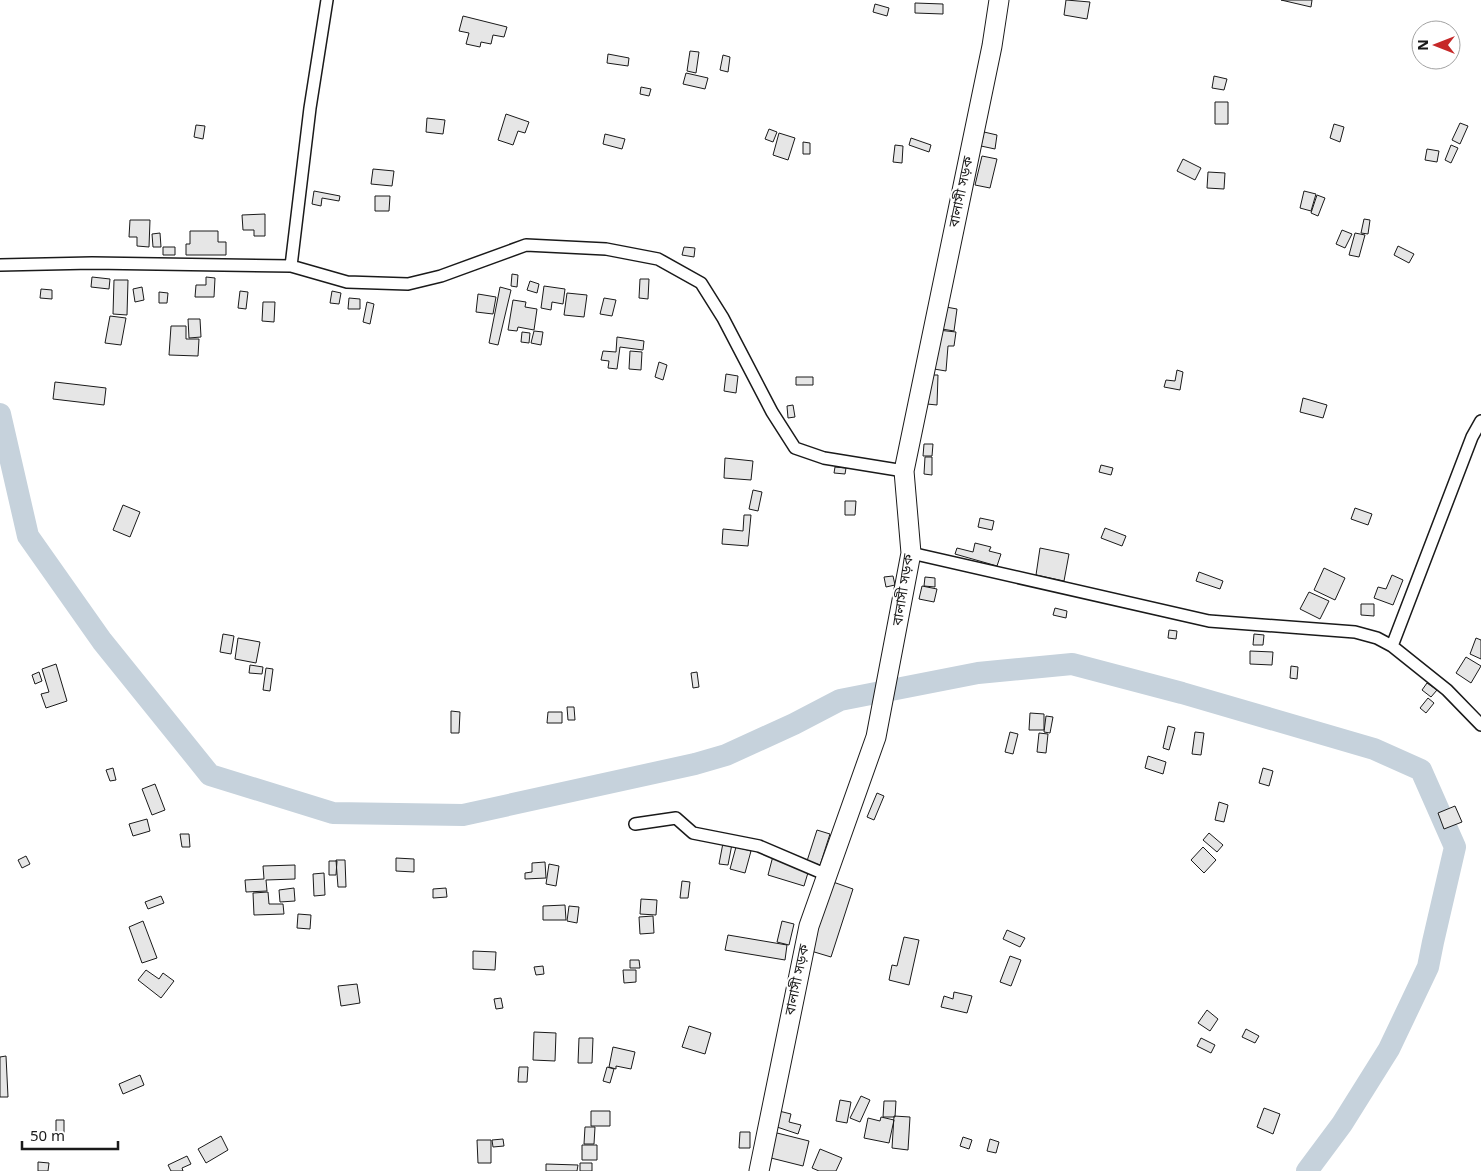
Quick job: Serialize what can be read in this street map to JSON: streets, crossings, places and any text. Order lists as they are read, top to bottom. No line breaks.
{"streets":{"main road":["বালাসী সড়ক"]},"scale_bar":"50 m","north":"left"}
